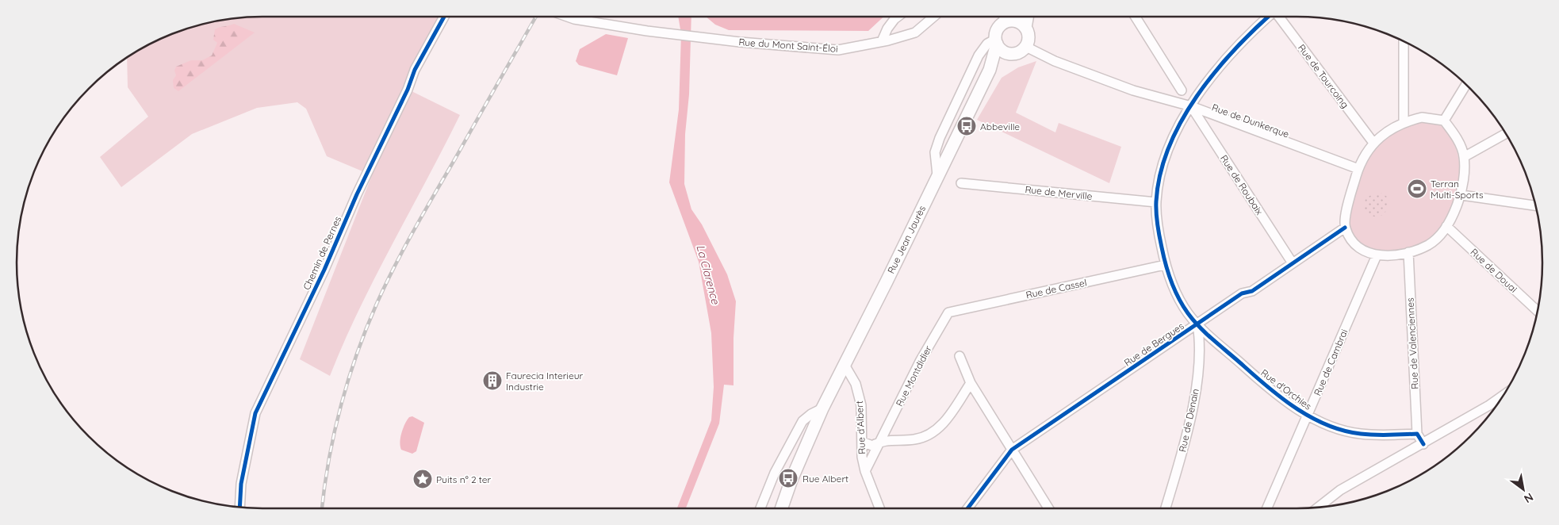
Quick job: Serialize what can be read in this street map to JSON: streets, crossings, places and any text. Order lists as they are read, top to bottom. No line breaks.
{"streets":{"main road":["Rue Jean Jaurès"],"street":["Rue du Mont Saint-Éloi","Rue de Tourcoing","Rue de Dunkerque","Rue de Roubaix","Rue de Merville","Chemin de Pernes","Rue de Douai","Rue de Cassel","Rue de Valenciennes","Rue de Bergues","Rue de Cambrai","Rue Montdidier","Rue d'Orchies","Rue de Denain","Rue d'Albert"]},"crossings":[["Rue de Tourcoing","Rue de Dunkerque"],["Rue de Tourcoing","Rue de Douai"],["Rue de Tourcoing","Rue de Valenciennes"],["Rue de Tourcoing","Rue de Bergues"],["Rue de Tourcoing","Rue de Cambrai"],["Rue de Dunkerque","Rue de Roubaix"],["Rue de Dunkerque","Rue Jean Jaurès"],["Rue de Dunkerque","Rue de Douai"],["Rue de Dunkerque","Rue de Valenciennes"],["Rue de Dunkerque","Rue de Bergues"],["Rue de Dunkerque","Rue de Cambrai"],["Rue de Roubaix","Rue de Bergues"],["Rue Jean Jaurès","Rue d'Albert"],["Rue de Douai","Rue de Valenciennes"],["Rue de Douai","Rue de Bergues"],["Rue de Douai","Rue de Cambrai"],["Rue de Cassel","Rue Montdidier"],["Rue de Valenciennes","Rue de Bergues"],["Rue de Valenciennes","Rue de Cambrai"],["Rue de Valenciennes","Rue d'Orchies"],["Rue de Bergues","Rue de Cambrai"],["Rue de Bergues","Rue d'Orchies"],["Rue de Bergues","Rue de Denain"],["Rue de Cambrai","Rue d'Orchies"],["Rue Montdidier","Rue d'Albert"],["Rue d'Orchies","Rue de Denain"]],"water":["La Clarence"],"places":{"bus stop":["Abbeville","Rue Albert"],"sports":["Terran Multi-Sports"],"building":["Faurecia Interieur Industrie"],"place":["Puits n° 2 ter"]},"north":"bottom right"}
